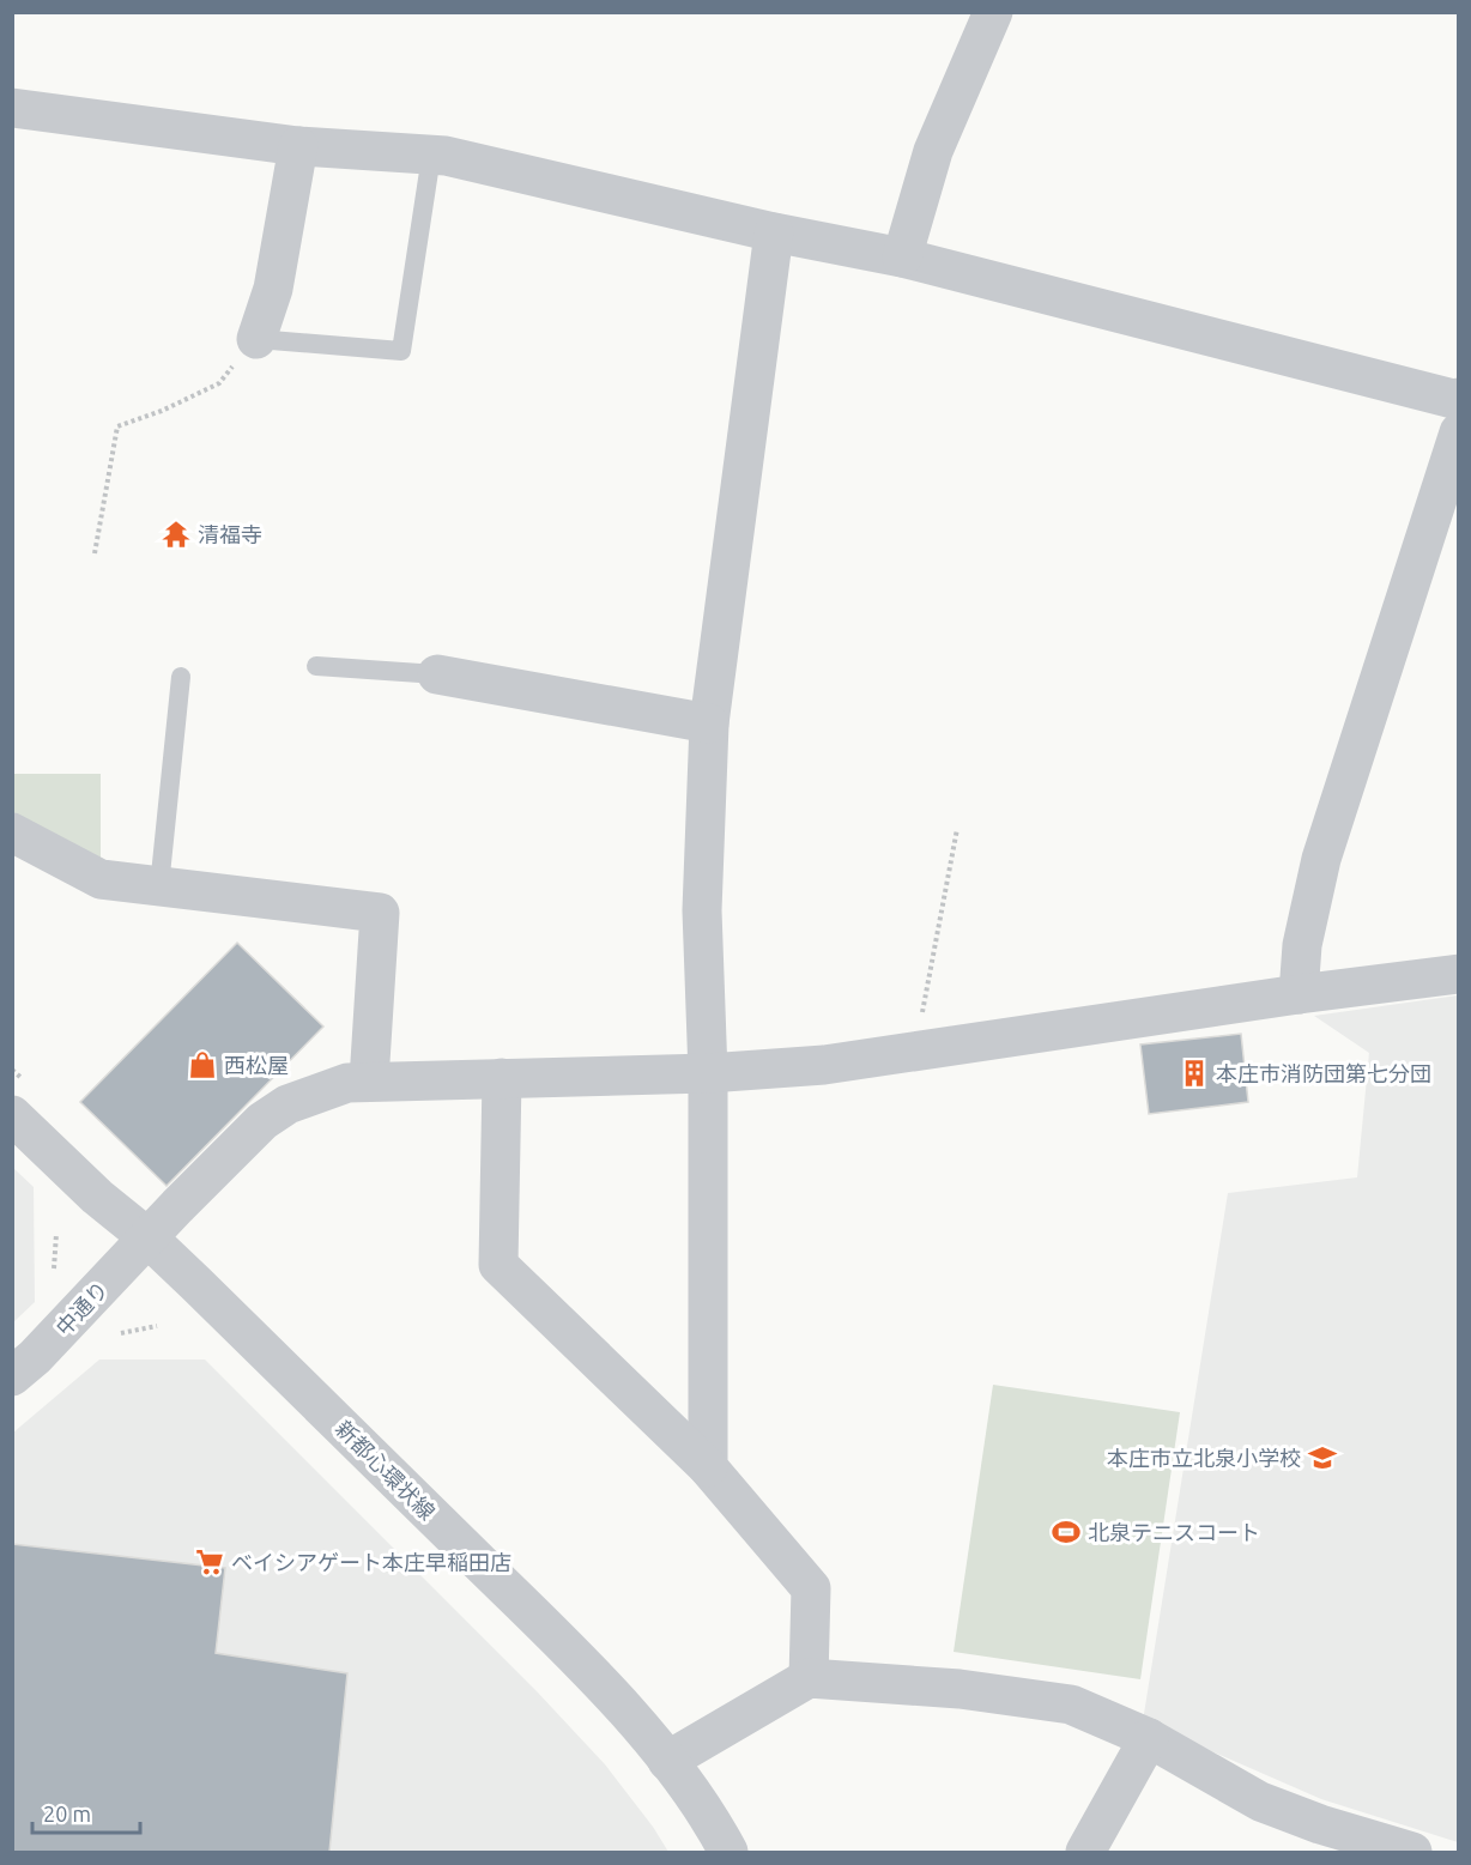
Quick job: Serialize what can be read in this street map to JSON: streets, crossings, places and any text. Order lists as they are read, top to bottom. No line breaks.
{"streets":{"street":["中通り","新都心環状線"]},"crossings":[["中通り","新都心環状線"]],"places":{"temple":["清福寺"],"shop":["西松屋"],"building":["本庄市消防団第七分団"],"school or university":["本庄市立北泉小学校"],"sports":["北泉テニスコート"],"supermarket":["ベイシアゲート本庄早稲田店"]},"scale_bar":"20 m"}
